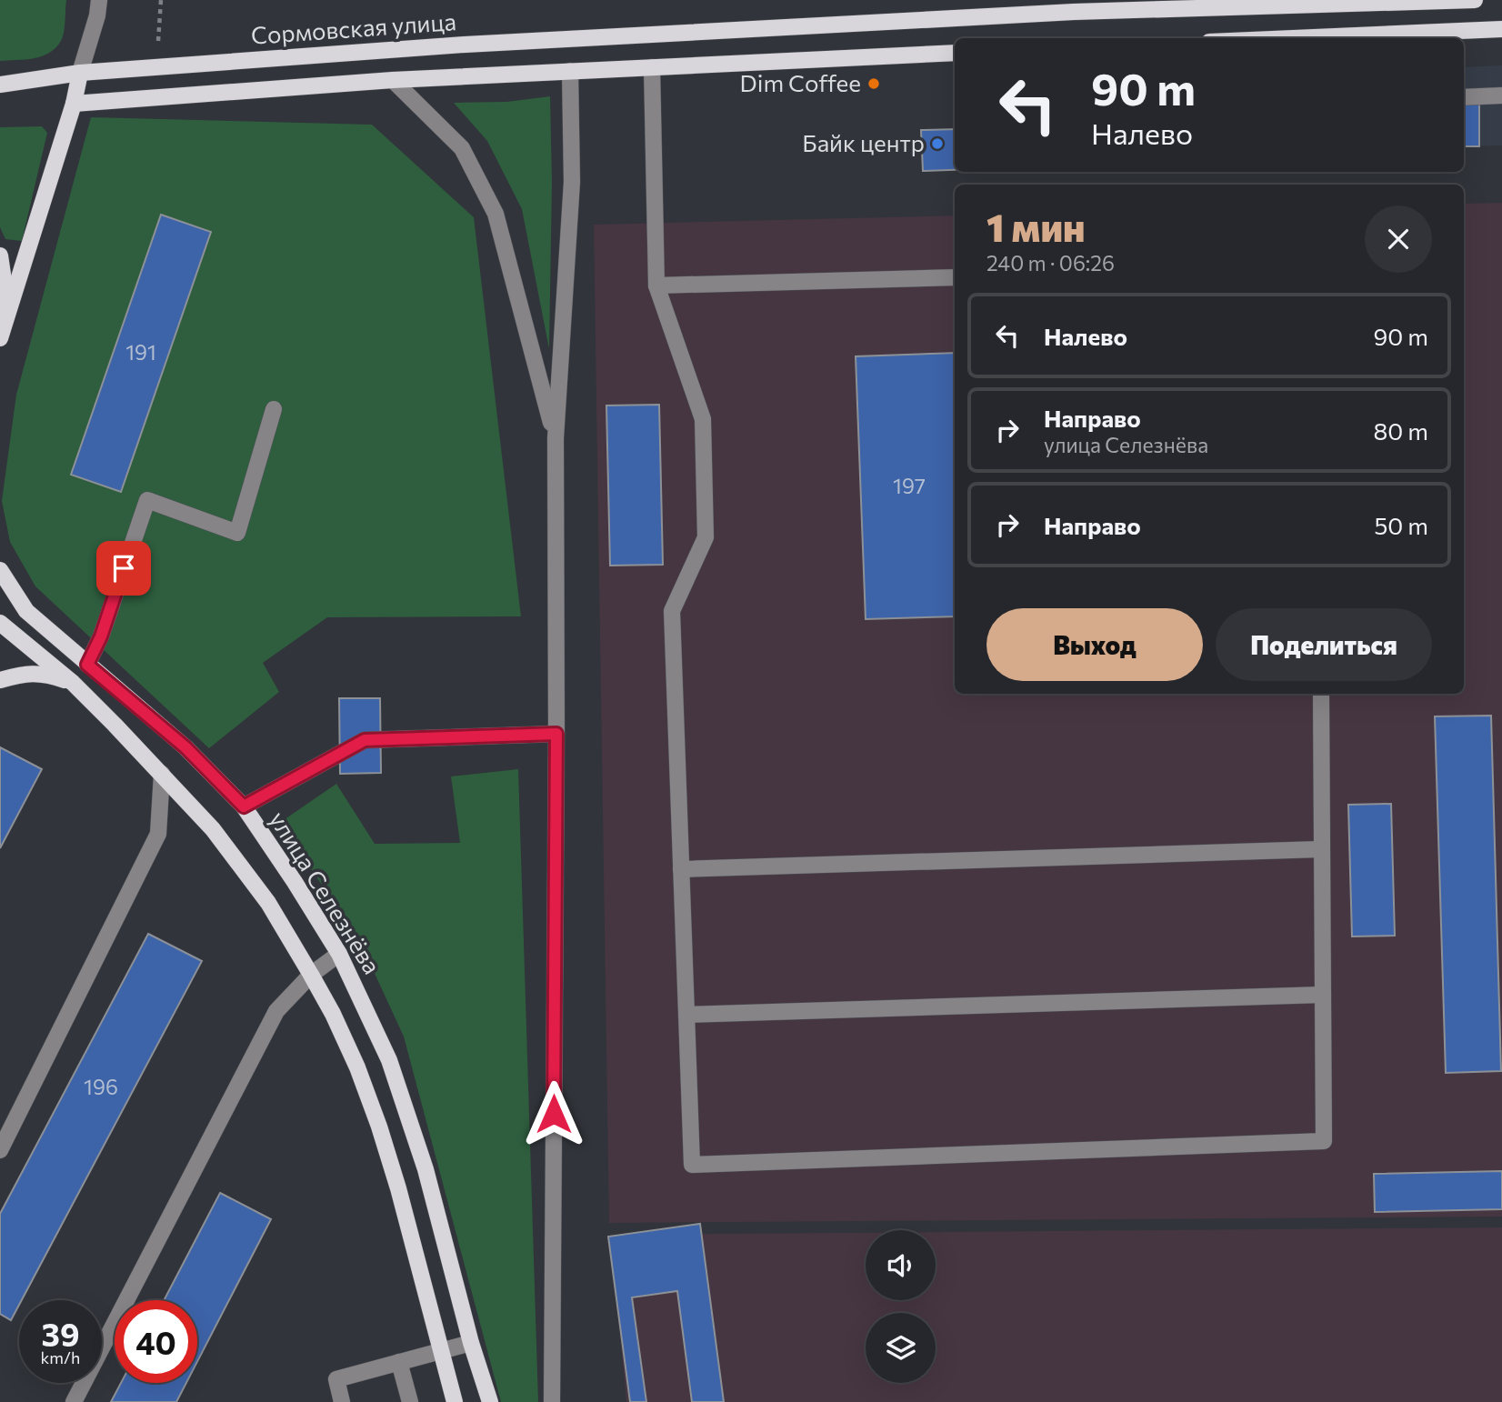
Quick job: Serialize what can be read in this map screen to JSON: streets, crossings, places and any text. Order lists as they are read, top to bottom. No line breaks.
{"streets":{"main road":["Сормовская улица","улица Селезнёва"]},"places":["Dim Coffee","Байк центр"],"house_numbers":["191","197","196"],"page":{"turn":["90 m","Налево"],"heading":["1 мин","240 m · 06:26"],"list":[{"name":"Налево","value":"90 m"},{"name":"Направо","note":"улица Селезнёва","value":"80 m"},{"name":"Направо","value":"50 m"}],"buttons":["Выход","Поделиться"],"speed":"39 km/h","limit":"40"}}
